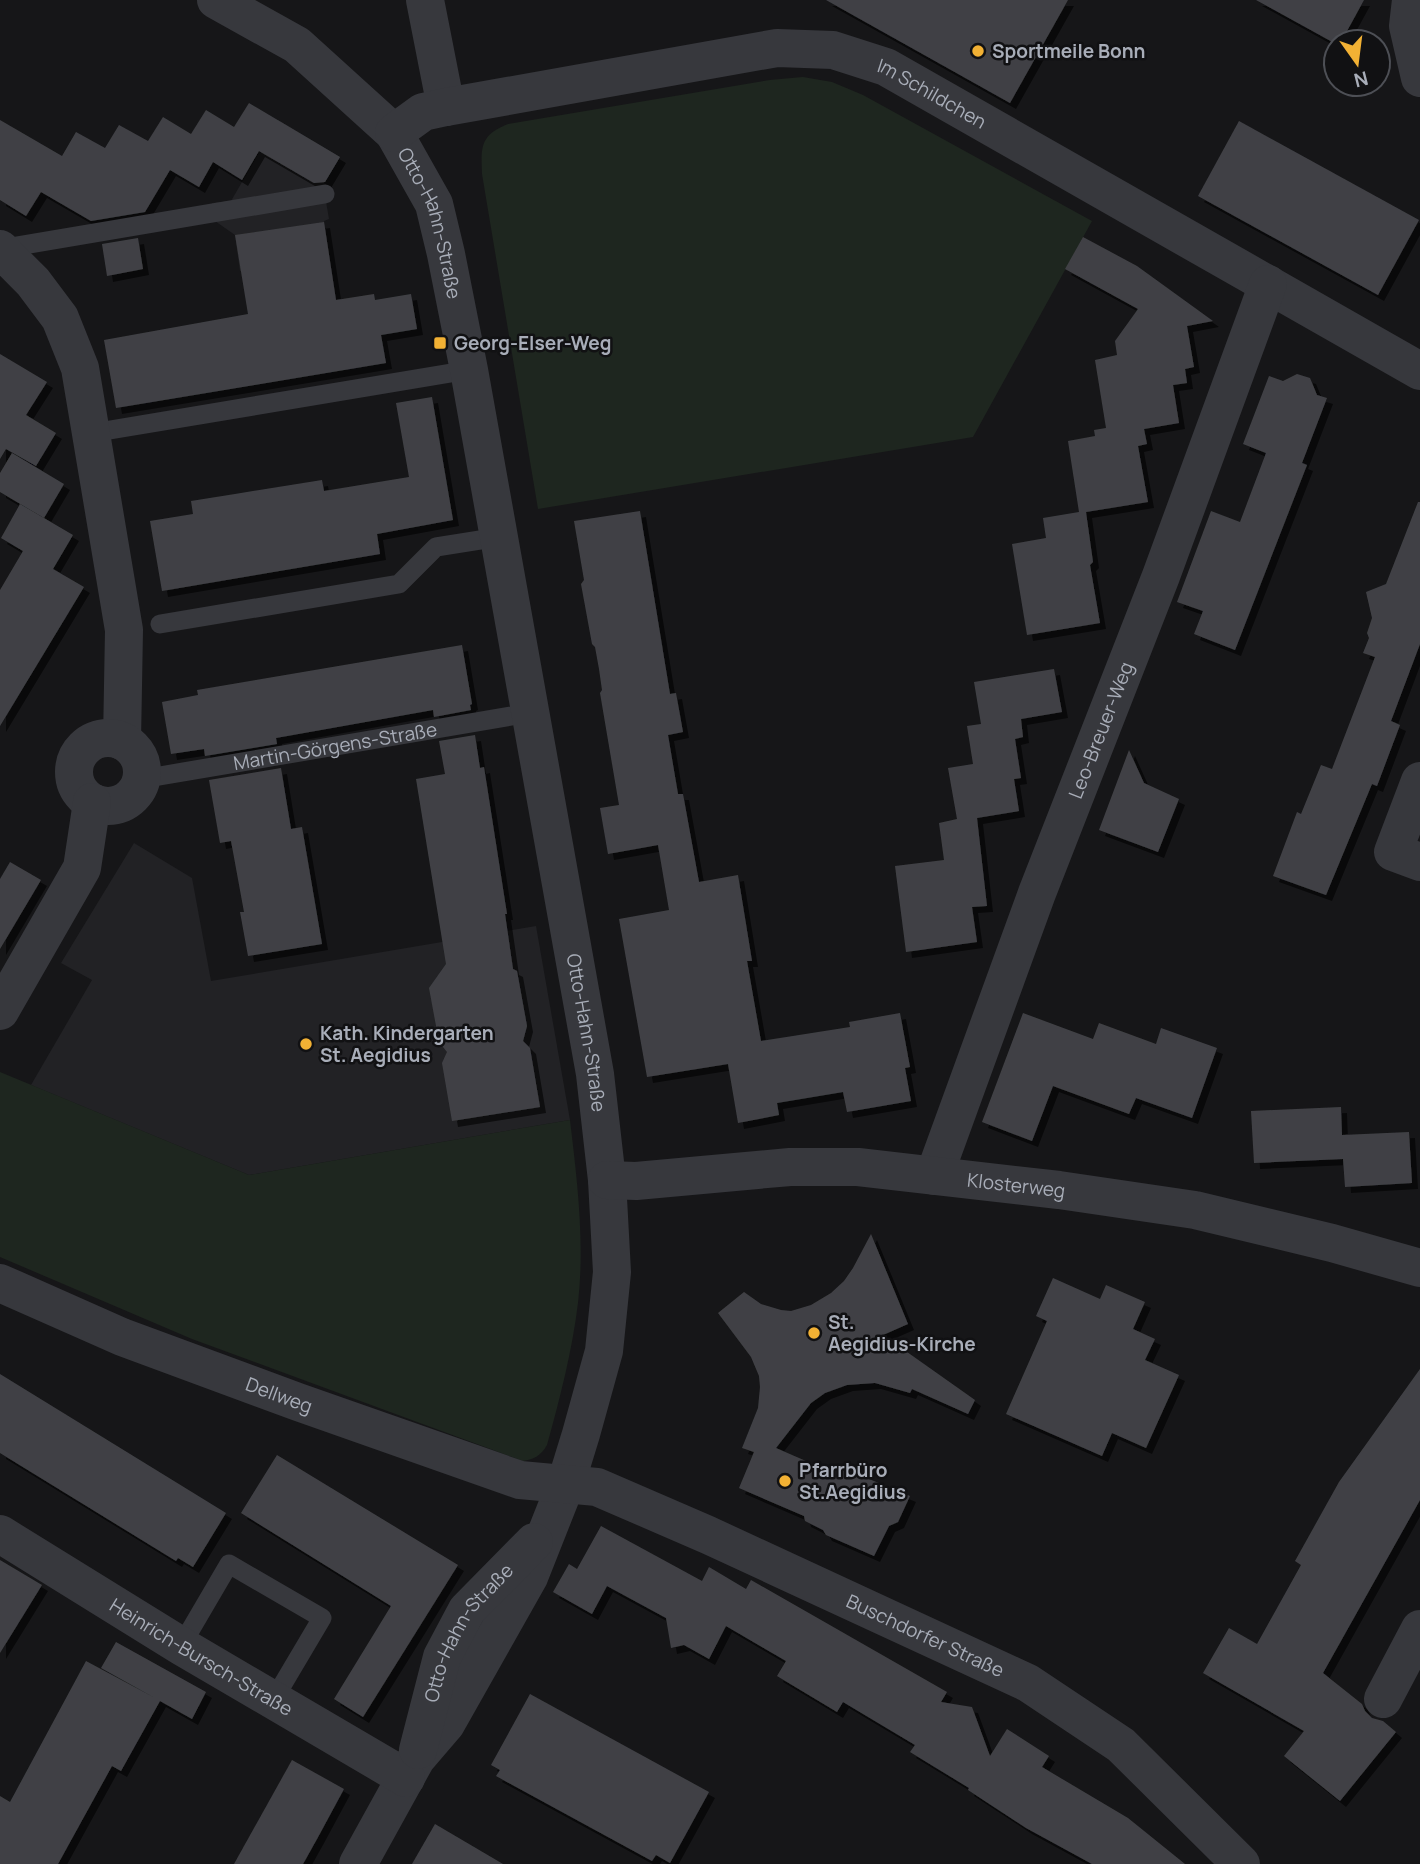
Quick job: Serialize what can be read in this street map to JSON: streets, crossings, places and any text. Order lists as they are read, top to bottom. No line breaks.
{"streets":{"street":["Im Schildchen","Otto-Hahn-Straße","Leo-Breuer-Weg","Klosterweg","Dellweg","Buschdorfer Straße","Heinrich-Bursch-Straße"],"lane":["Martin-Görgens-Straße"]},"crossings":[["Im Schildchen","Otto-Hahn-Straße"],["Im Schildchen","Leo-Breuer-Weg"],["Otto-Hahn-Straße","Martin-Görgens-Straße"],["Otto-Hahn-Straße","Klosterweg"],["Otto-Hahn-Straße","Dellweg"],["Otto-Hahn-Straße","Buschdorfer Straße"],["Otto-Hahn-Straße","Heinrich-Bursch-Straße"],["Leo-Breuer-Weg","Klosterweg"],["Dellweg","Buschdorfer Straße"]],"places":{"other":["Sportmeile Bonn","Kath. Kindergarten St. Aegidius","St. Aegidius-Kirche","Pfarrbüro St.Aegidius"],"transit":["Georg-Elser-Weg"]},"north":"bottom"}
